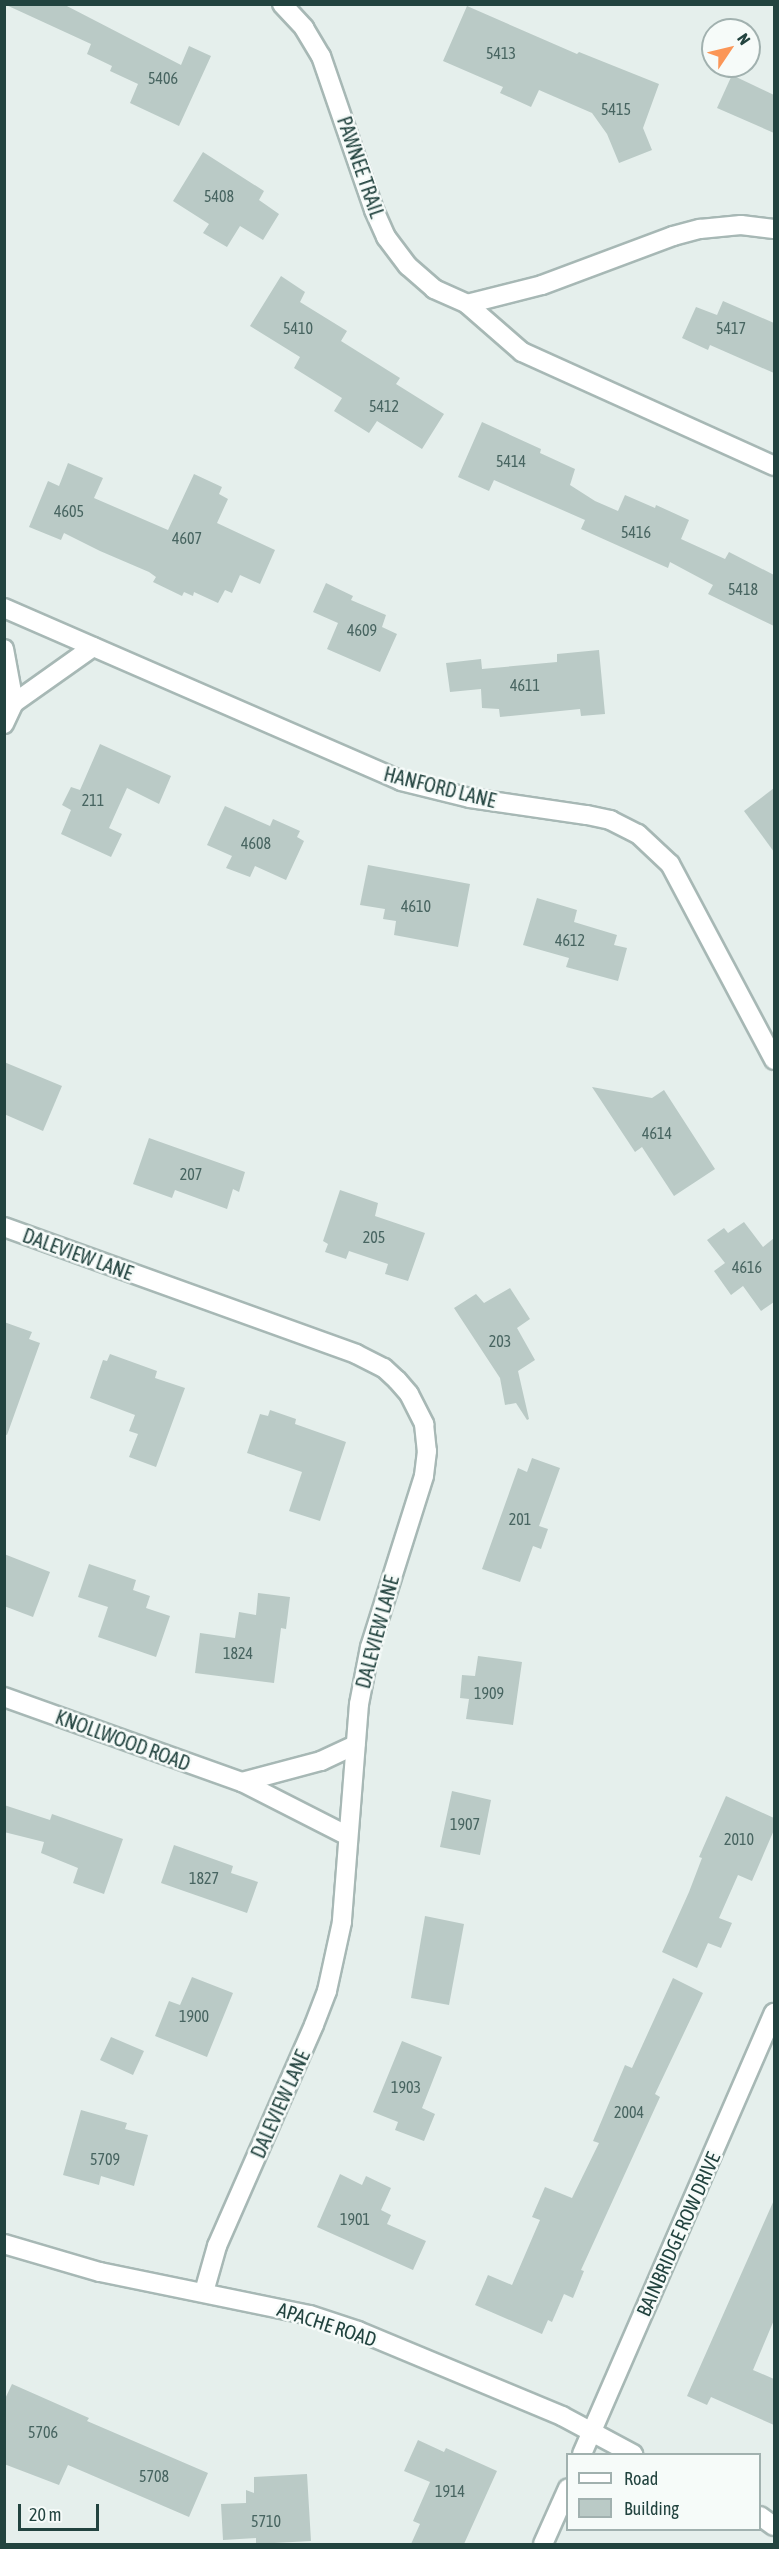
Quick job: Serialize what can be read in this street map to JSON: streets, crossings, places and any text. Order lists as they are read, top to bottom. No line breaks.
{"streets":{"street":["PAWNEE TRAIL","HANFORD LANE","DALEVIEW LANE","KNOLLWOOD ROAD","BAINBRIDGE ROW DRIVE","APACHE ROAD"]},"crossings":[["DALEVIEW LANE","KNOLLWOOD ROAD"],["DALEVIEW LANE","APACHE ROAD"],["BAINBRIDGE ROW DRIVE","APACHE ROAD"]],"house_numbers":["5413","5406","5415","5408","5410","5417","5412","5414","4605","5416","4607","5418","4609","4611","211","4608","4610","4612","4614","207","205","4616","203","201","1824","1909","1907","2010","1827","1900","1903","2004","5709","1901","5706","5708","1914","5710"],"legend":["Road","Building"],"scale_bar":"20 m","north":"top right"}
